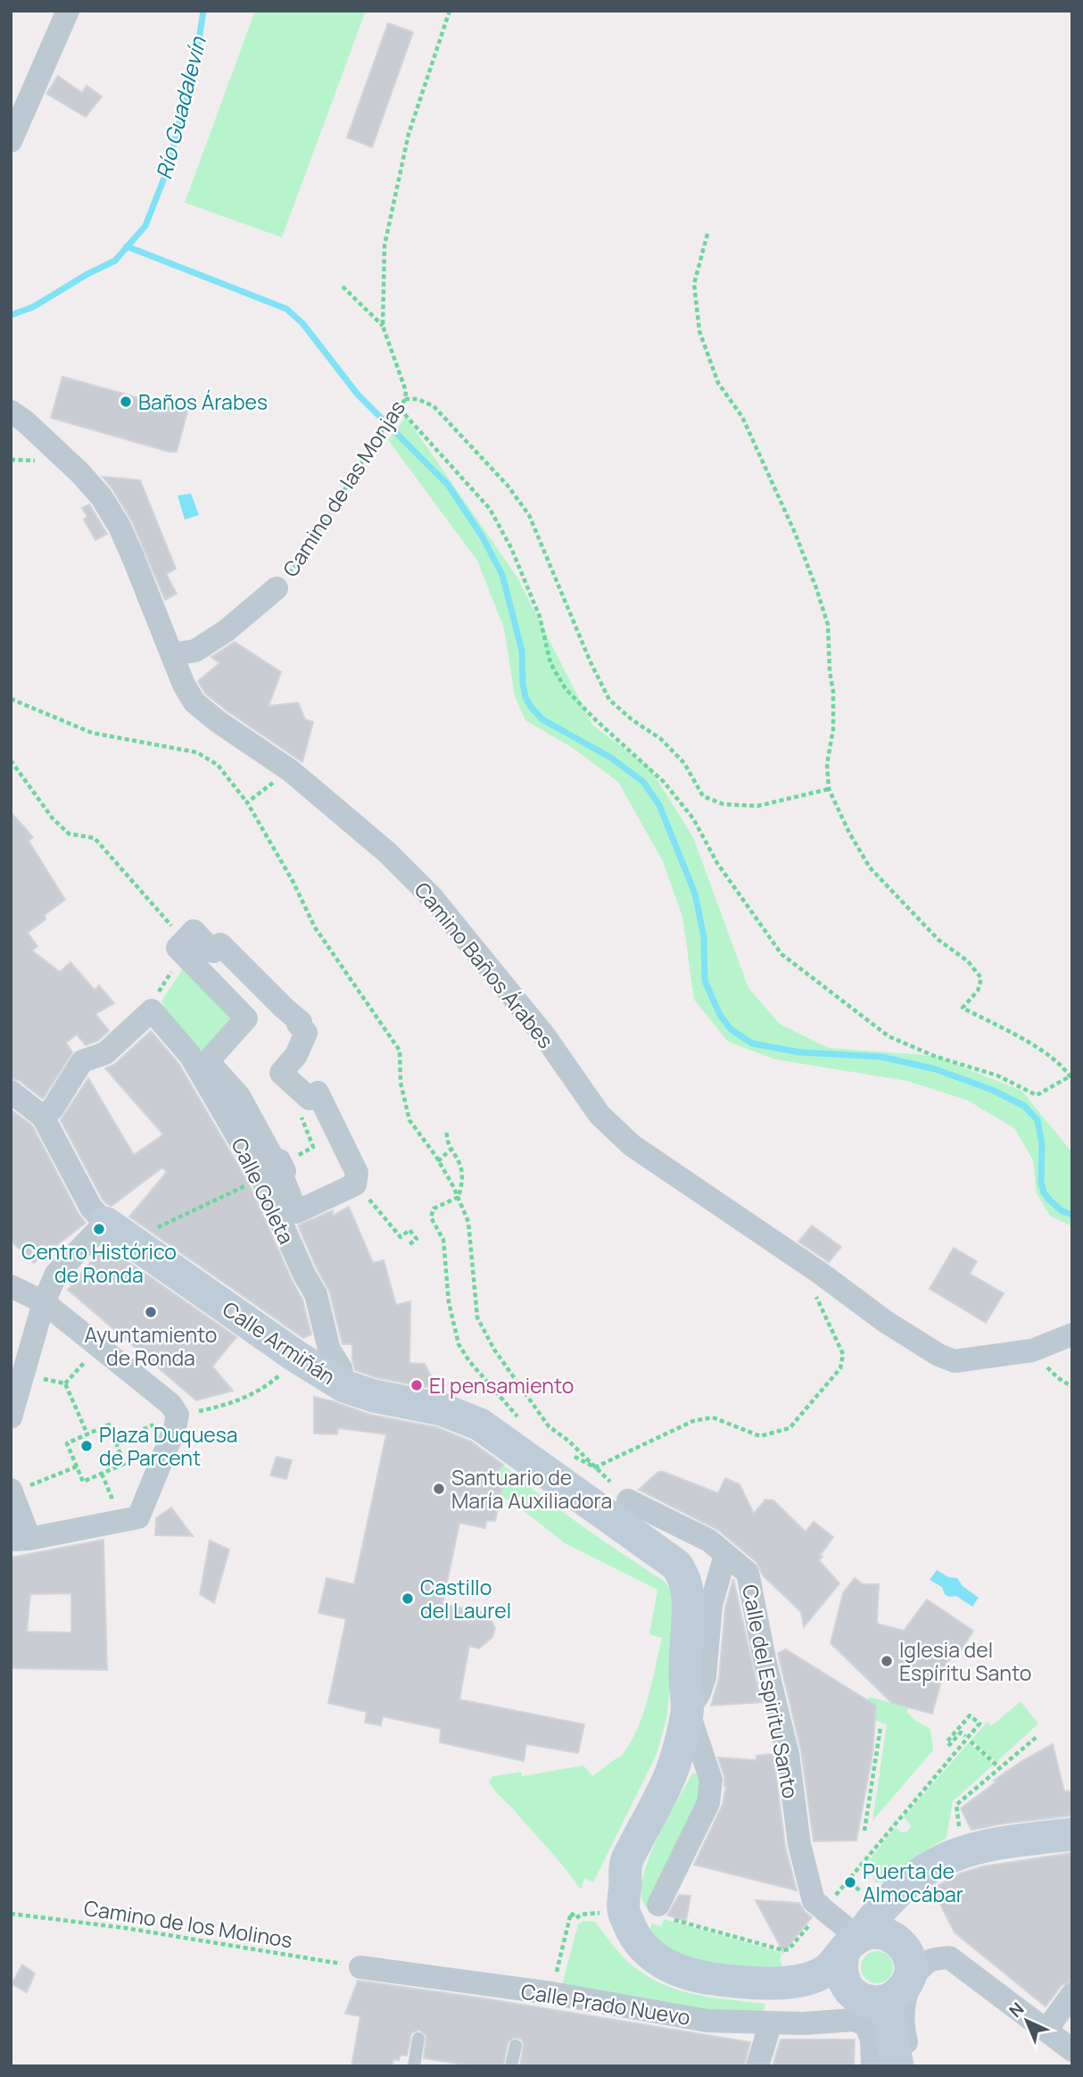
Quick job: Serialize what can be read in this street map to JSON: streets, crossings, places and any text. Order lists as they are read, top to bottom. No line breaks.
{"streets":{"street":["Camino de las Monjas","Camino Baños Árabes","Calle Goleta","Calle Armiñán","Calle del Espiritu Santo","Calle Prado Nuevo"],"path":["Camino de los Molinos"]},"crossings":[["Camino de las Monjas","Camino Baños Árabes"],["Calle Goleta","Calle Armiñán"],["Calle Armiñán","Calle del Espiritu Santo"],["Calle del Espiritu Santo","Calle Prado Nuevo"],["Camino de los Molinos","Calle Prado Nuevo"]],"water":["Río Guadalevín"],"places":["Baños Árabes","Centro Histórico de Ronda","Ayuntamiento de Ronda","El pensamiento","Plaza Duquesa de Parcent","Santuario de María Auxiliadora","Castillo del Laurel","Iglesia del Espíritu Santo","Puerta de Almocábar"],"north":"top left"}
